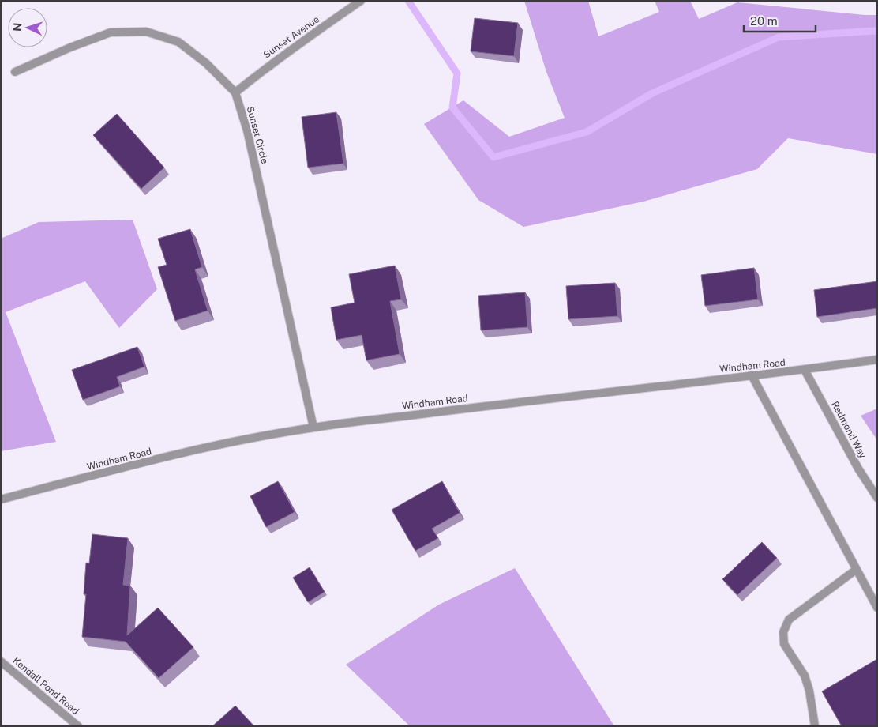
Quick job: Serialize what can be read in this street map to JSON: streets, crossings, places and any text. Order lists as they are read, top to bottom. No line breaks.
{"streets":{"street":["Sunset Avenue","Sunset Circle","Windham Road","Redmond Way","Kendall Pond Road"]},"crossings":[["Sunset Avenue","Sunset Circle"],["Sunset Circle","Windham Road"],["Windham Road","Redmond Way"]],"scale_bar":"20 m","north":"left"}
